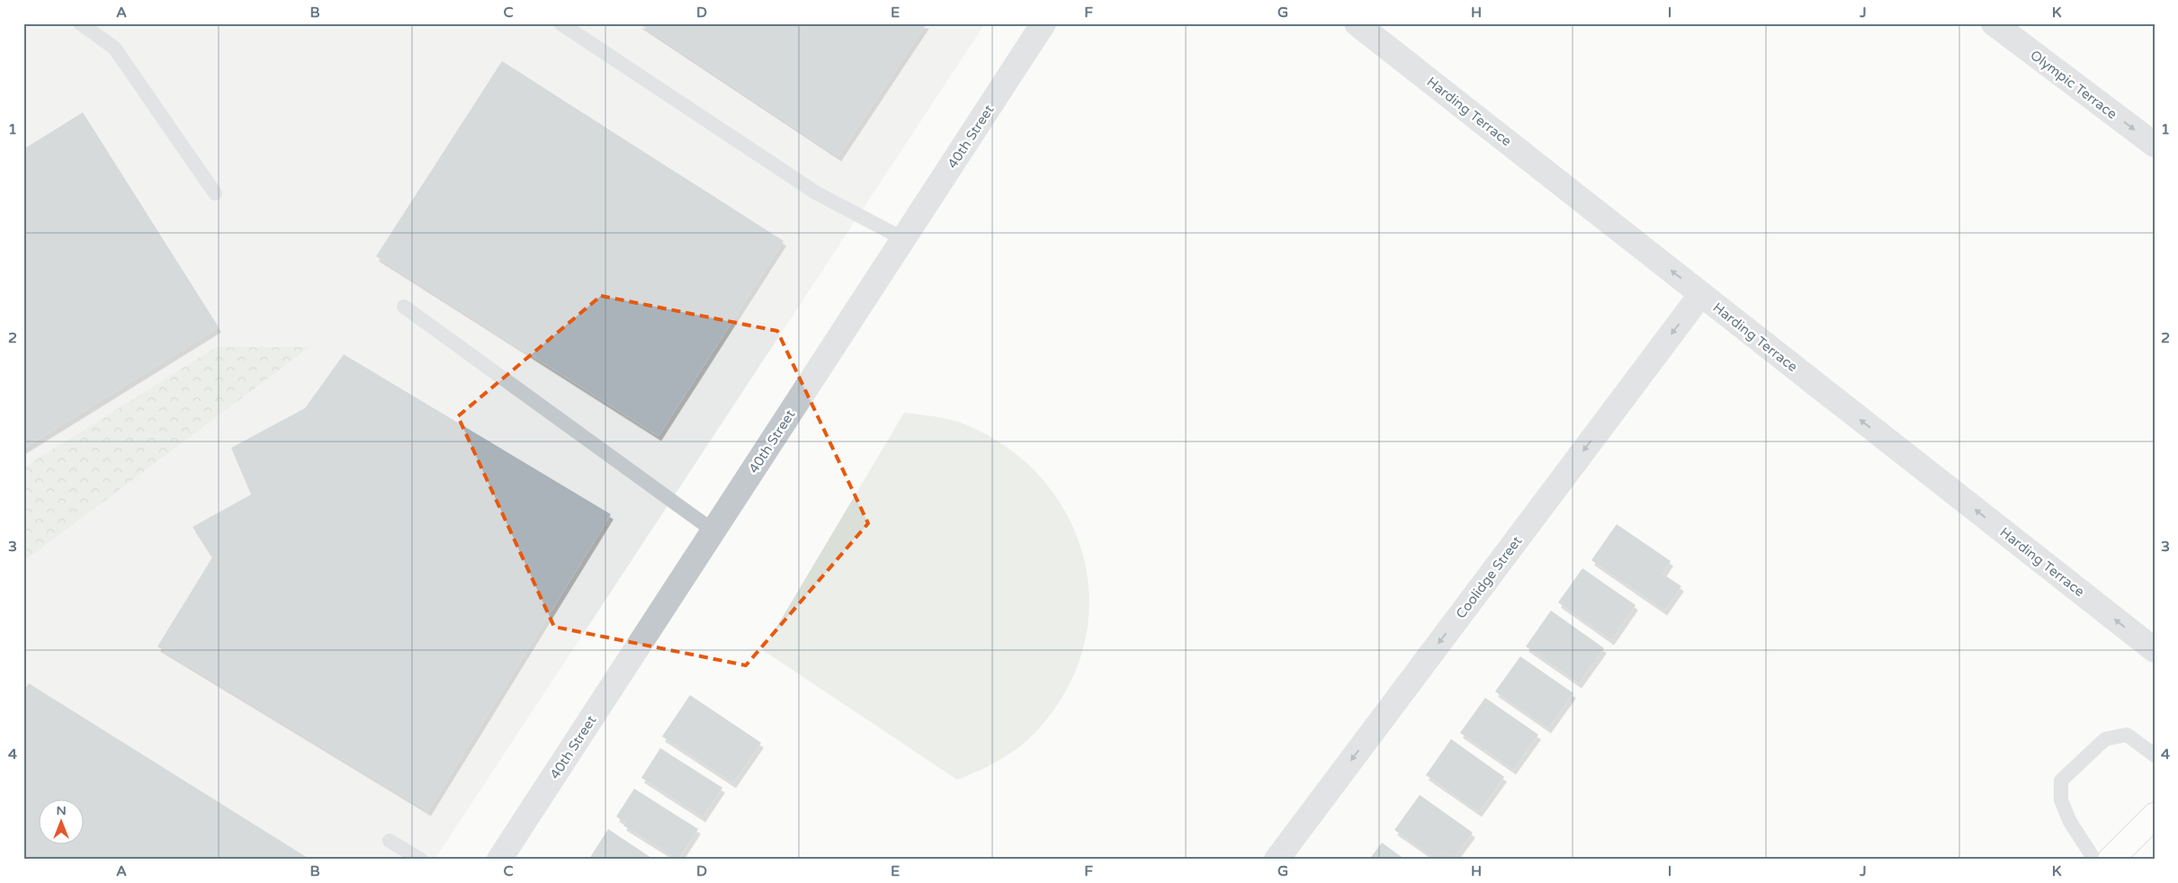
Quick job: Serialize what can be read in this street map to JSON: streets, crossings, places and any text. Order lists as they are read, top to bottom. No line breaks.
{"streets":{"street":["Olympic Terrace","Harding Terrace","40th Street","Coolidge Street"]},"crossings":[["Harding Terrace","Coolidge Street"]],"one_way":["Olympic Terrace","Harding Terrace","Coolidge Street"],"north":"top","grid":{"columns":["A","B","C","D","E","F","G","H","I","J","K"],"rows":["1","2","3","4"]}}
